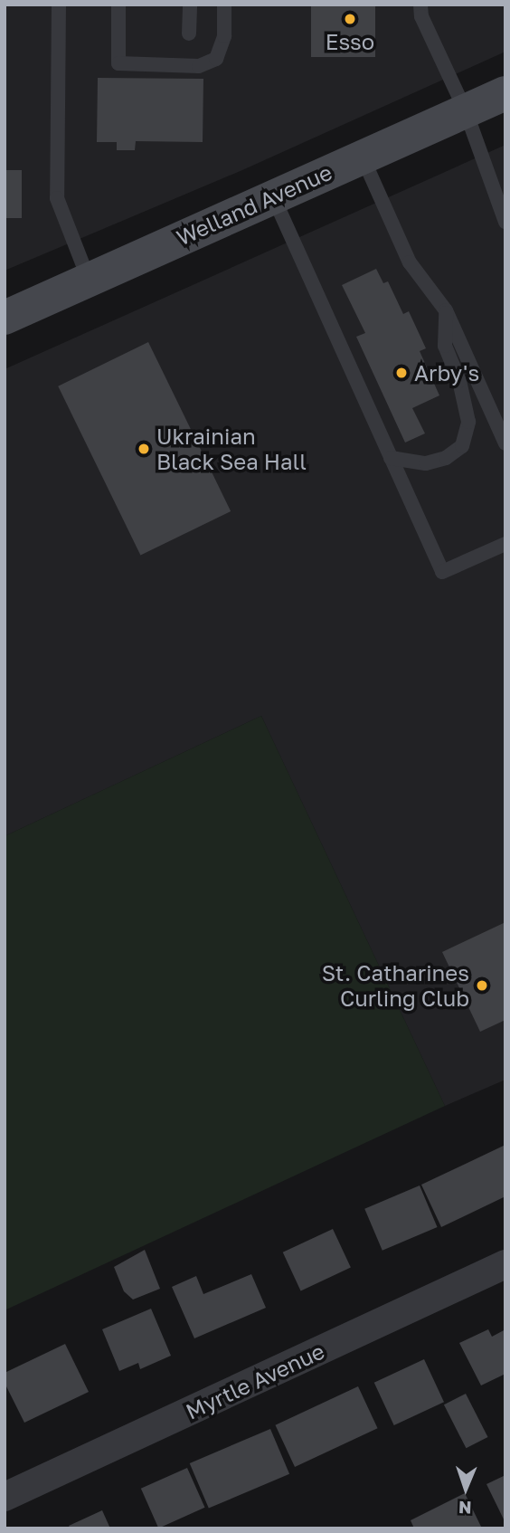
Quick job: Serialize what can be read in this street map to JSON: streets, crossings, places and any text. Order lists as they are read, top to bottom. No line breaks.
{"streets":{"main road":["Welland Avenue"],"street":["Myrtle Avenue"]},"places":["Esso","Arby's","Ukrainian Black Sea Hall","St. Catharines Curling Club"],"north":"bottom"}
